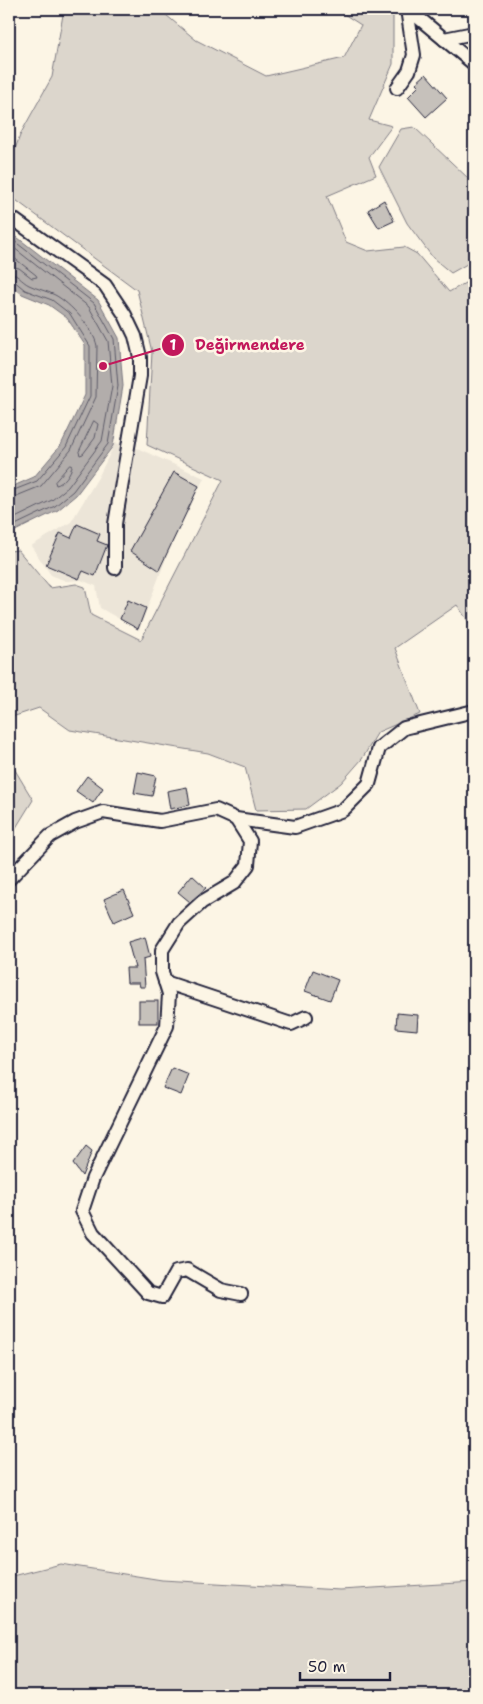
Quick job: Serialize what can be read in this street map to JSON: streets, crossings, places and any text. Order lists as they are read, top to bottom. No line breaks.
{"places":["Değirmendere"],"scale_bar":"50 m"}
